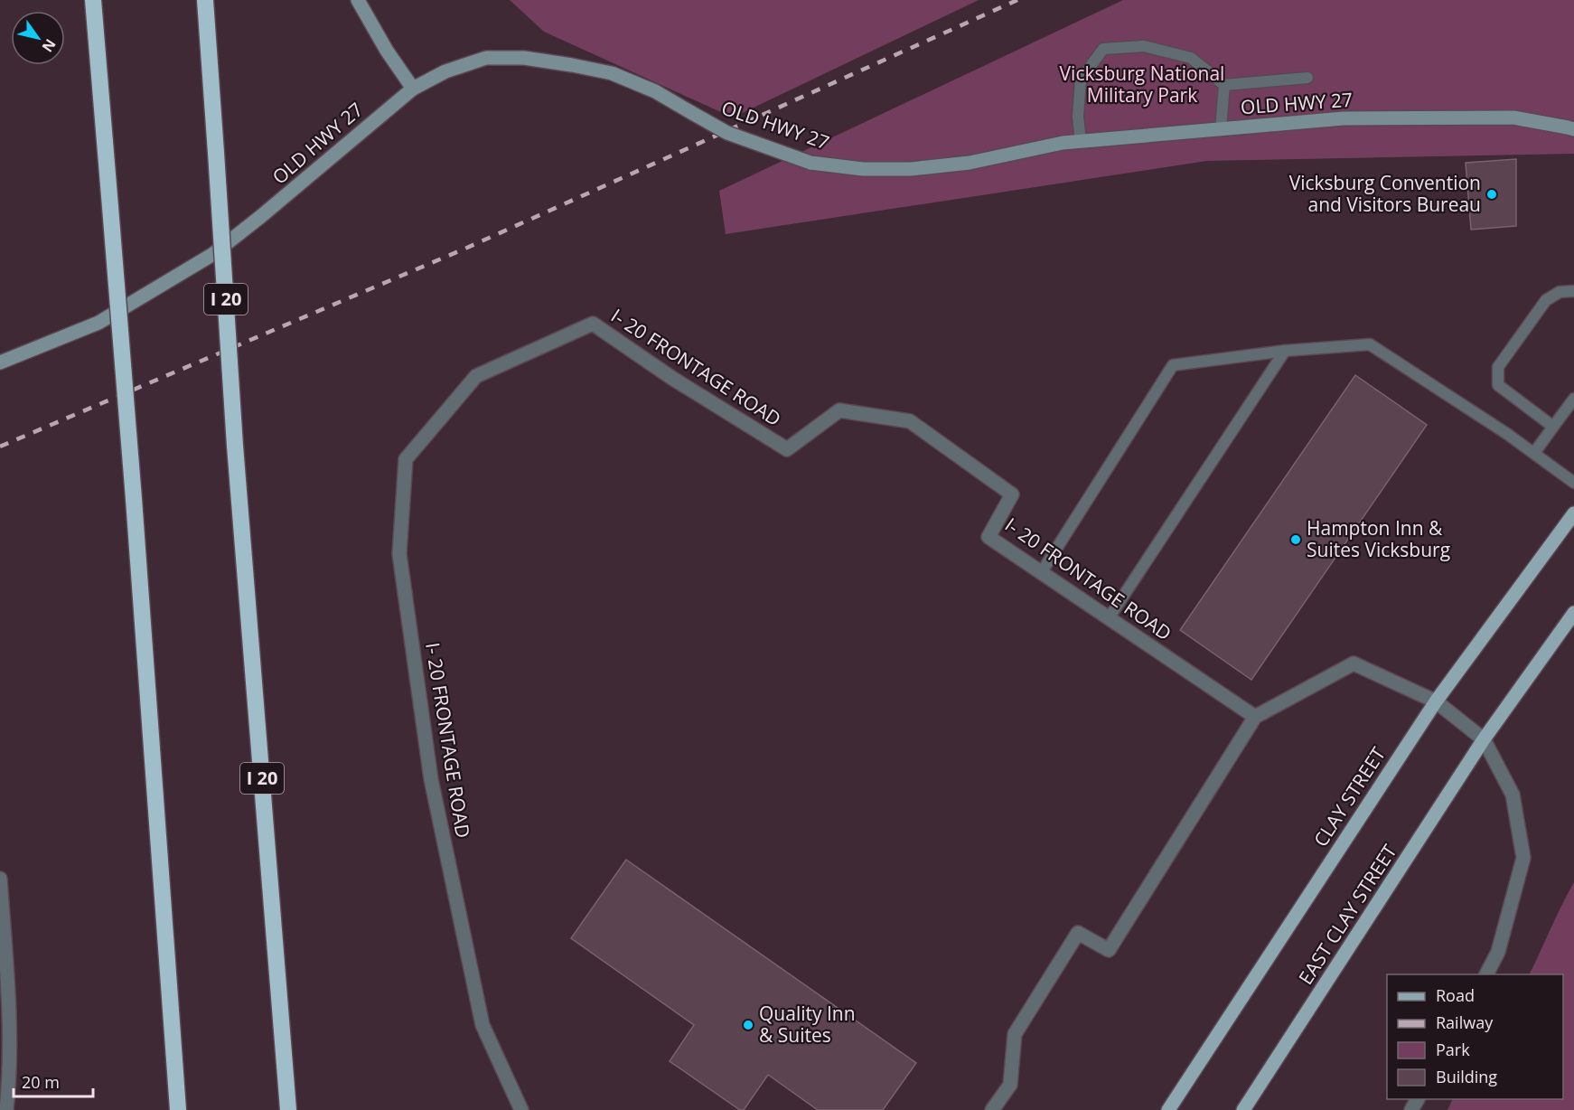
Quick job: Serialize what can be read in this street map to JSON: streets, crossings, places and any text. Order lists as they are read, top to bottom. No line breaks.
{"streets":{"highway":["I 20"],"main road":["CLAY STREET","EAST CLAY STREET"],"street":["OLD HWY 27","I- 20 FRONTAGE ROAD"]},"parks":["Vicksburg National Military Park"],"places":["Vicksburg Convention and Visitors Bureau","Hampton Inn & Suites Vicksburg","Quality Inn & Suites"],"legend":["Road","Railway","Park","Building"],"scale_bar":"20 m","north":"bottom right"}
